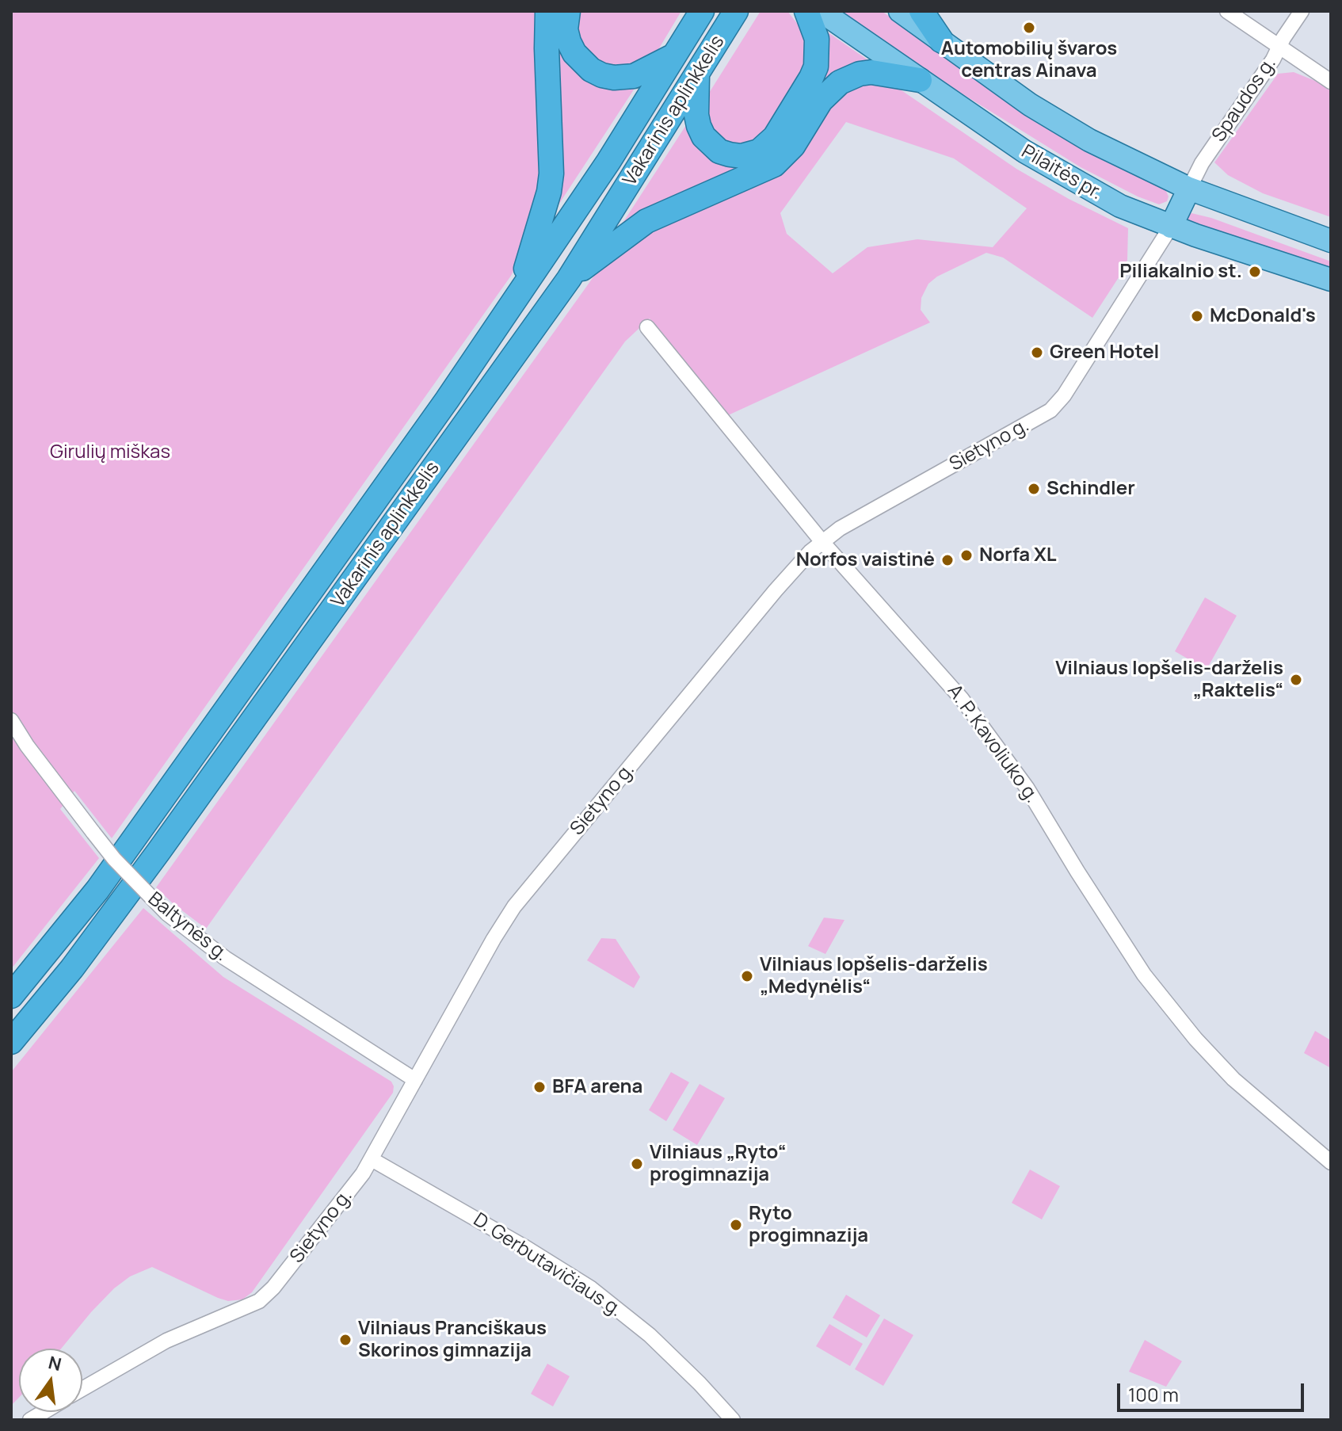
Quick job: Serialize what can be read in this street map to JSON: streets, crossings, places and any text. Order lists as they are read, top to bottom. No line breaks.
{"streets":{"highway":["Vakarinis aplinkkelis"],"main road":["Pilaitės pr."],"street":["Spaudos g.","Sietyno g.","A. P. Kavoliuko g.","Baltynės g.","D. Gerbutavičiaus g."]},"crossings":[["Pilaitės pr.","Sietyno g."],["Sietyno g.","A. P. Kavoliuko g."],["Sietyno g.","Baltynės g."],["Sietyno g.","D. Gerbutavičiaus g."]],"parks":["Girulių miškas"],"places":["Automobilių švaros centras Ainava","Piliakalnio st.","McDonald's","Green Hotel","Schindler","Norfa XL","Norfos vaistinė","Vilniaus lopšelis-darželis „Raktelis“","Vilniaus lopšelis-darželis „Medynėlis“","BFA arena","Vilniaus „Ryto“ progimnazija","Ryto progimnazija","Vilniaus Pranciškaus Skorinos gimnazija"],"scale_bar":"100 m","north":"top"}
